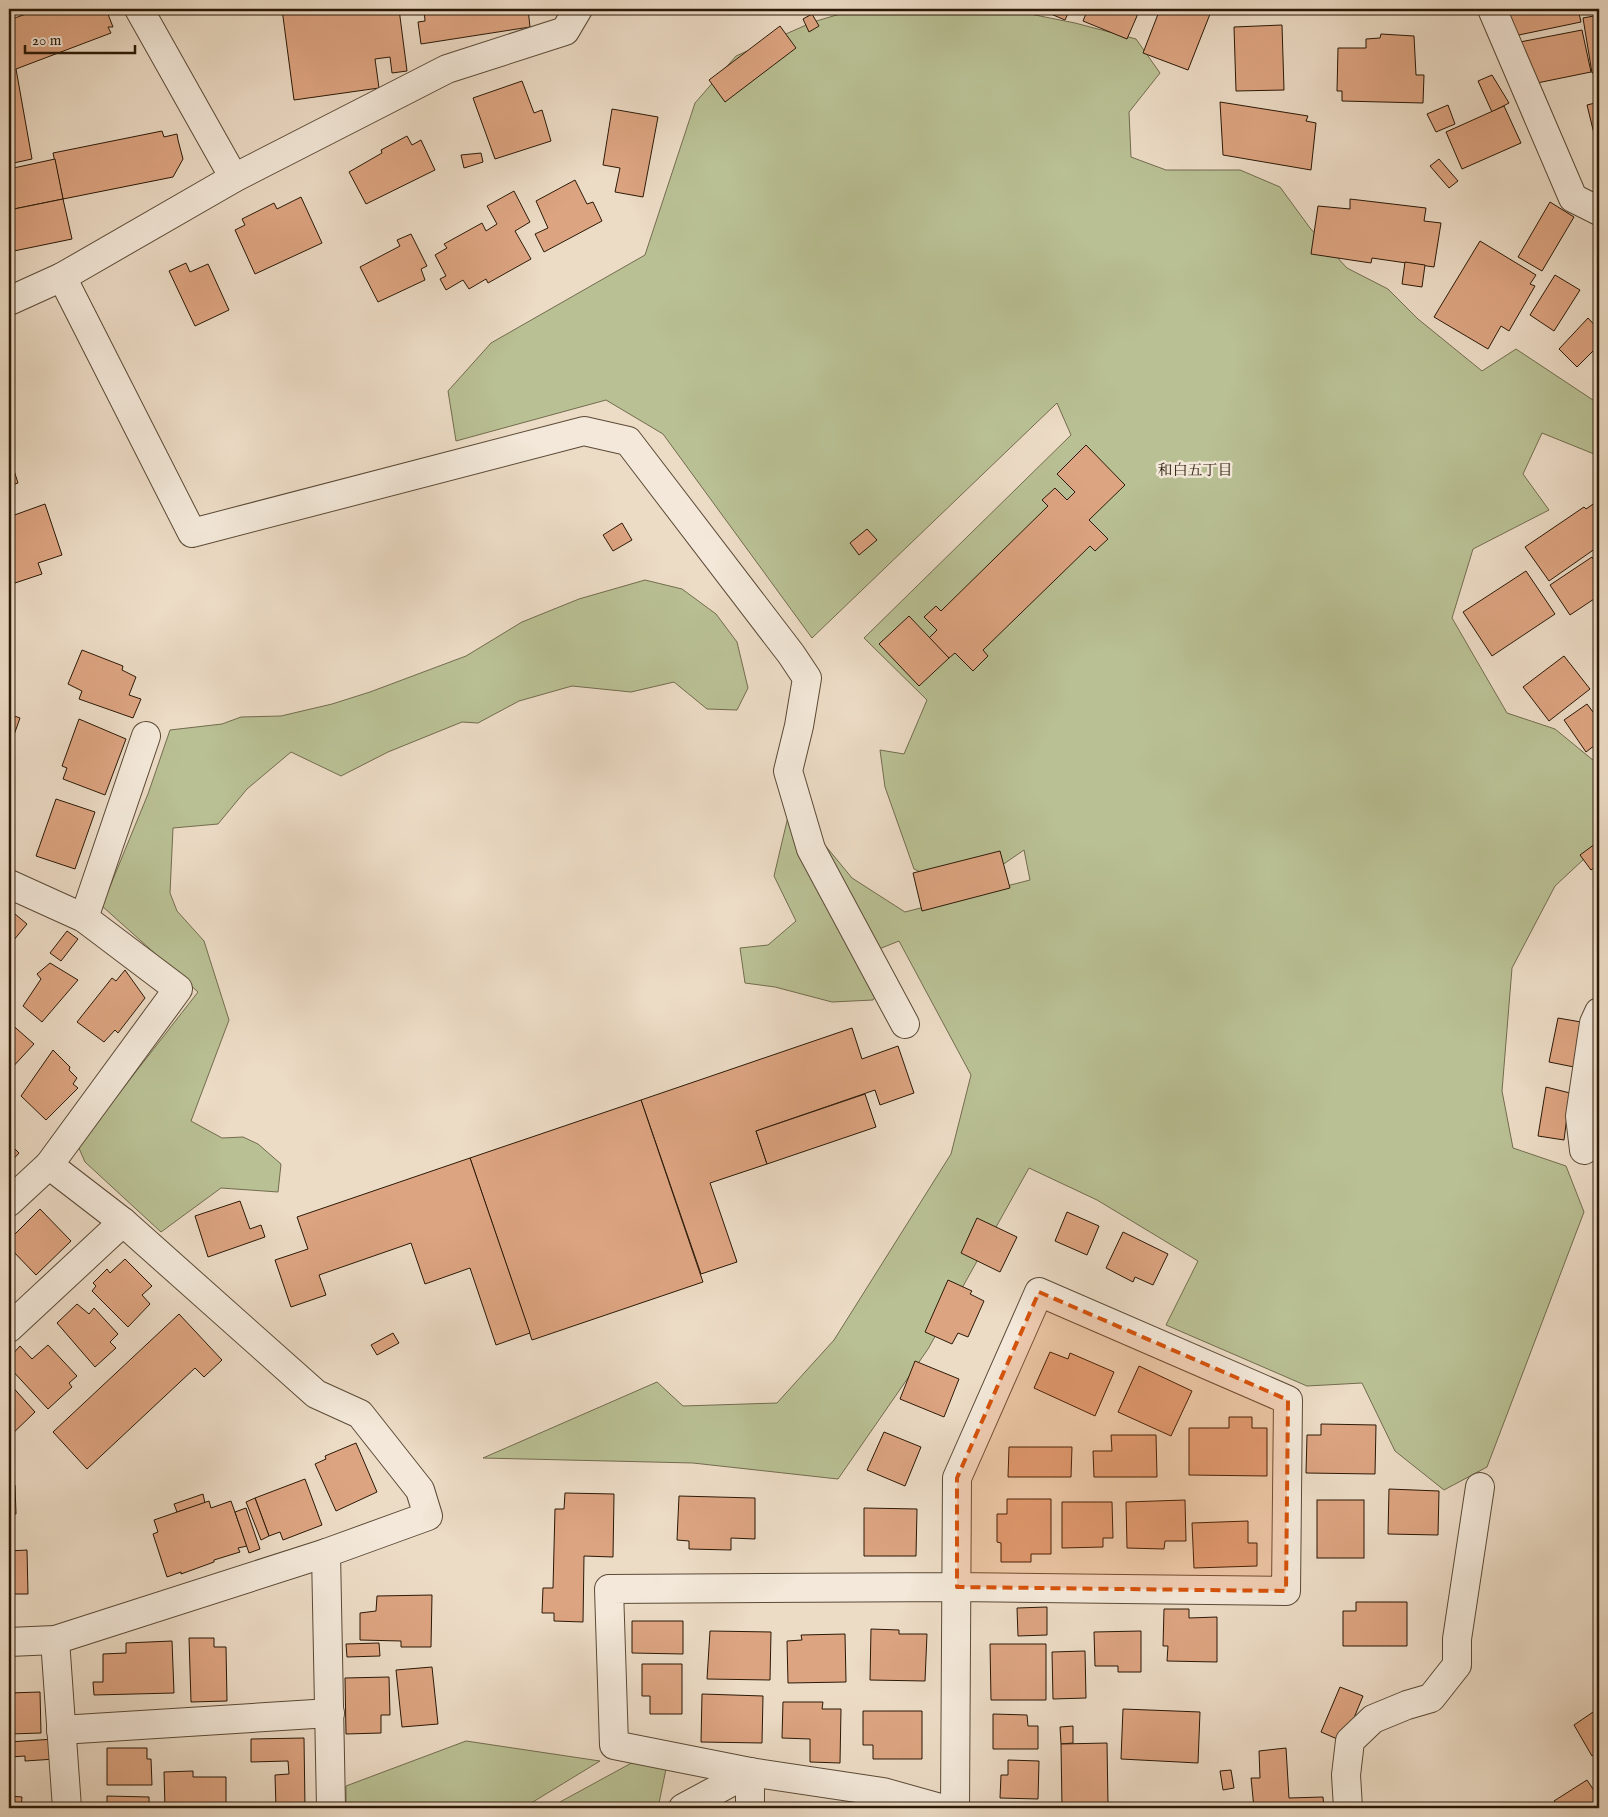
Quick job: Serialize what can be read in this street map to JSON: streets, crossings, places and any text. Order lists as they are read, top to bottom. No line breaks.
{"districts":["和白五丁目"],"scale_bar":"20 m"}
